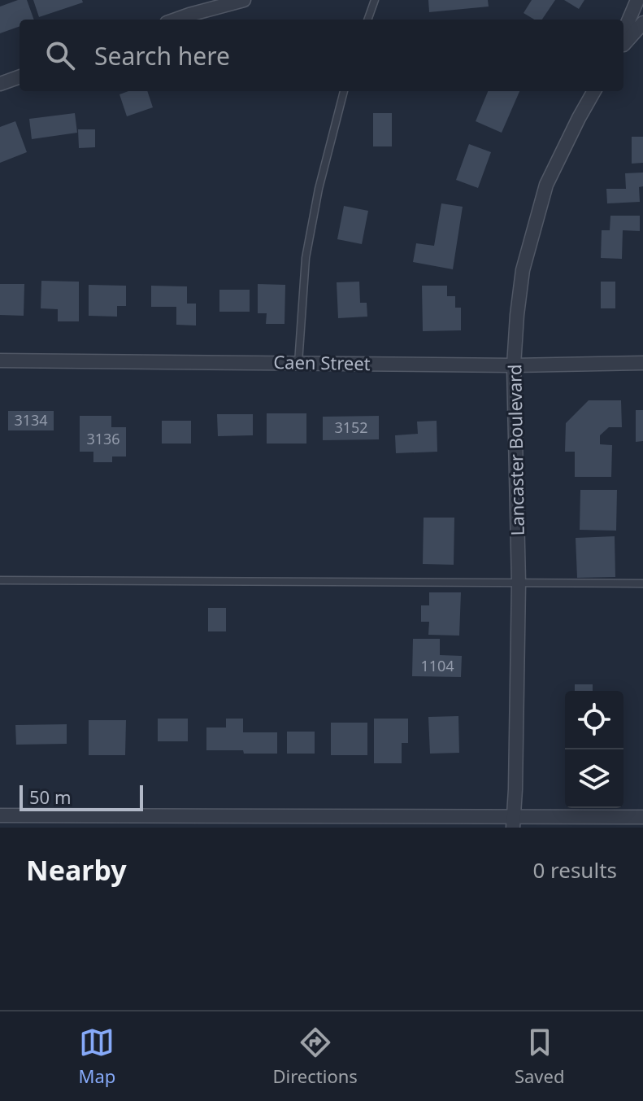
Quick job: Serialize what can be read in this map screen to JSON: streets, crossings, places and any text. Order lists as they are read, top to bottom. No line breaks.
{"streets":{"street":["Caen Street","Lancaster Boulevard"]},"crossings":[["Caen Street","Lancaster Boulevard"]],"house_numbers":["3134","3152","3136","1104"],"scale_bar":"50 m","page":{"search":"Search here","scale":"50 m","heading":["Nearby","0 results"],"nav":["Map","Directions","Saved"]}}
